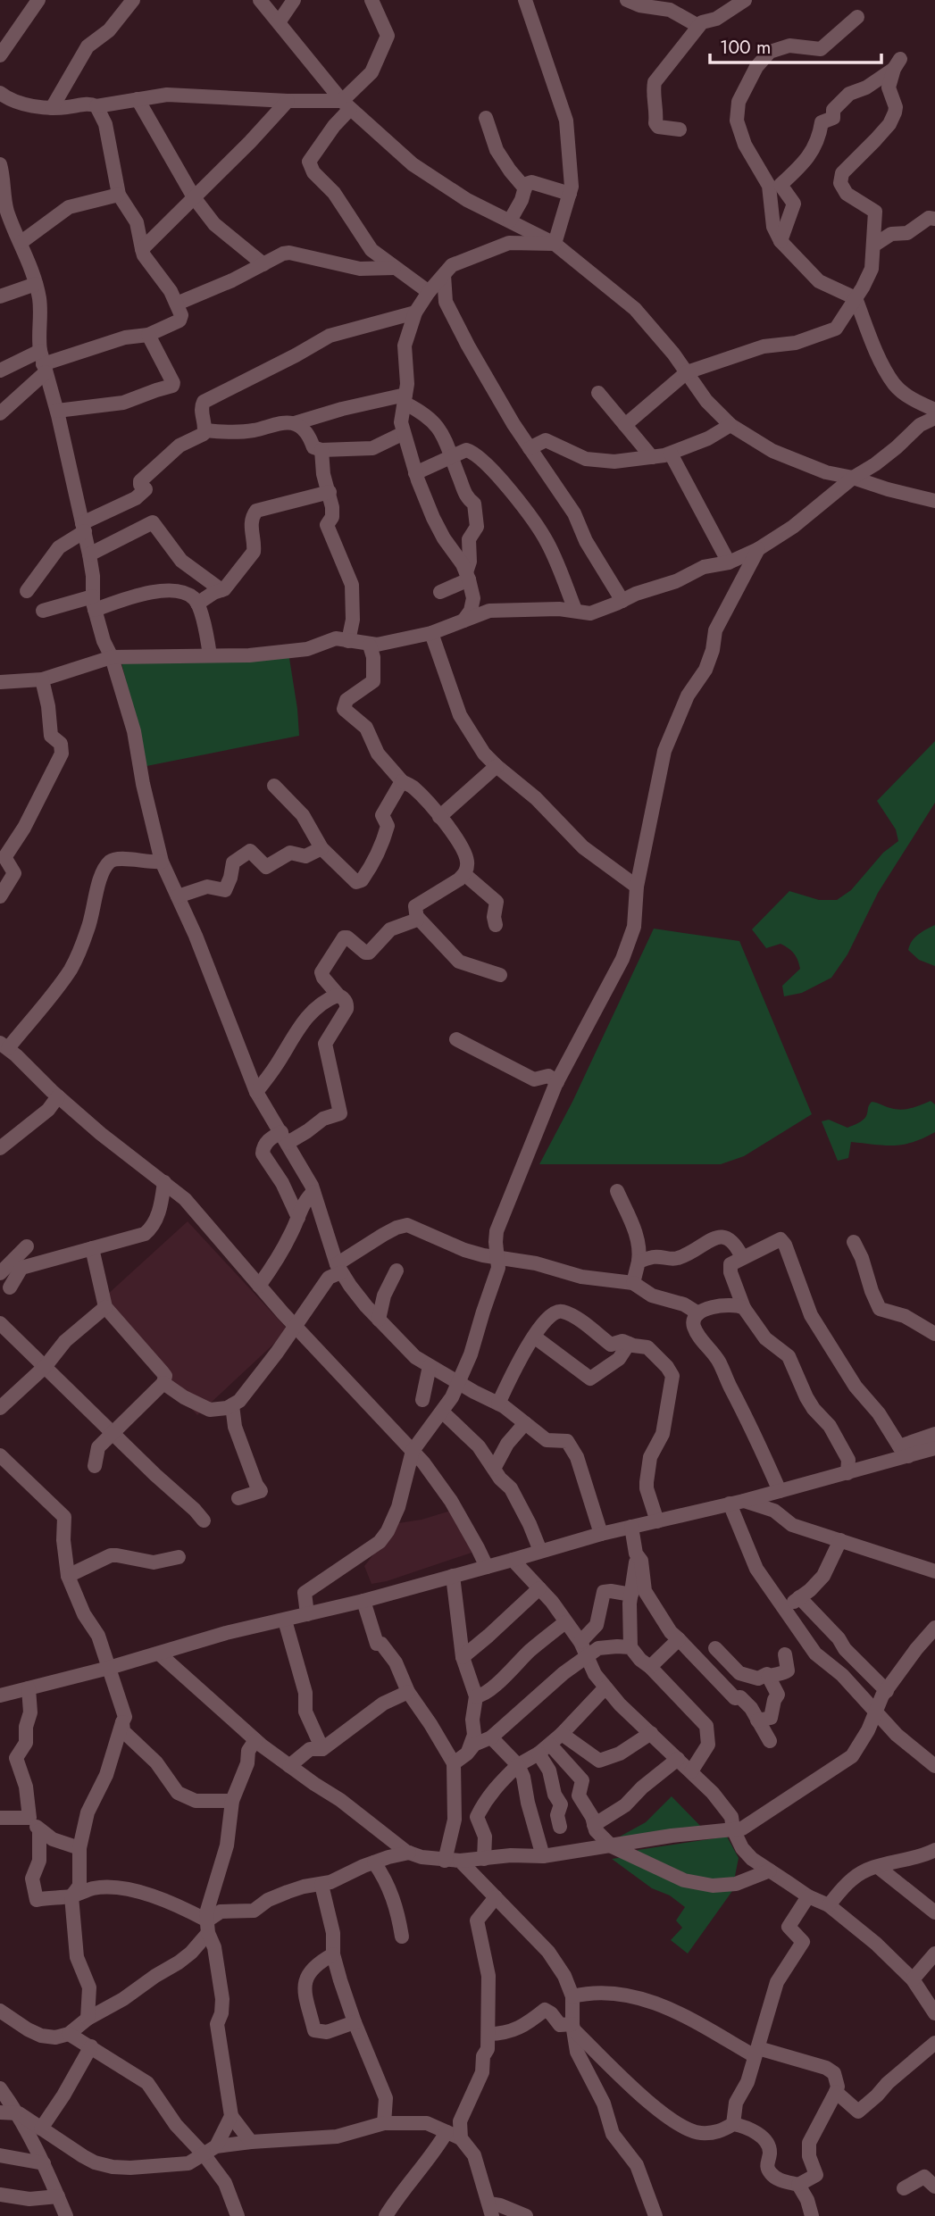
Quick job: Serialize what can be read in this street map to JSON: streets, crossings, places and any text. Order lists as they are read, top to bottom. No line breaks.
{"scale_bar":"100 m"}
